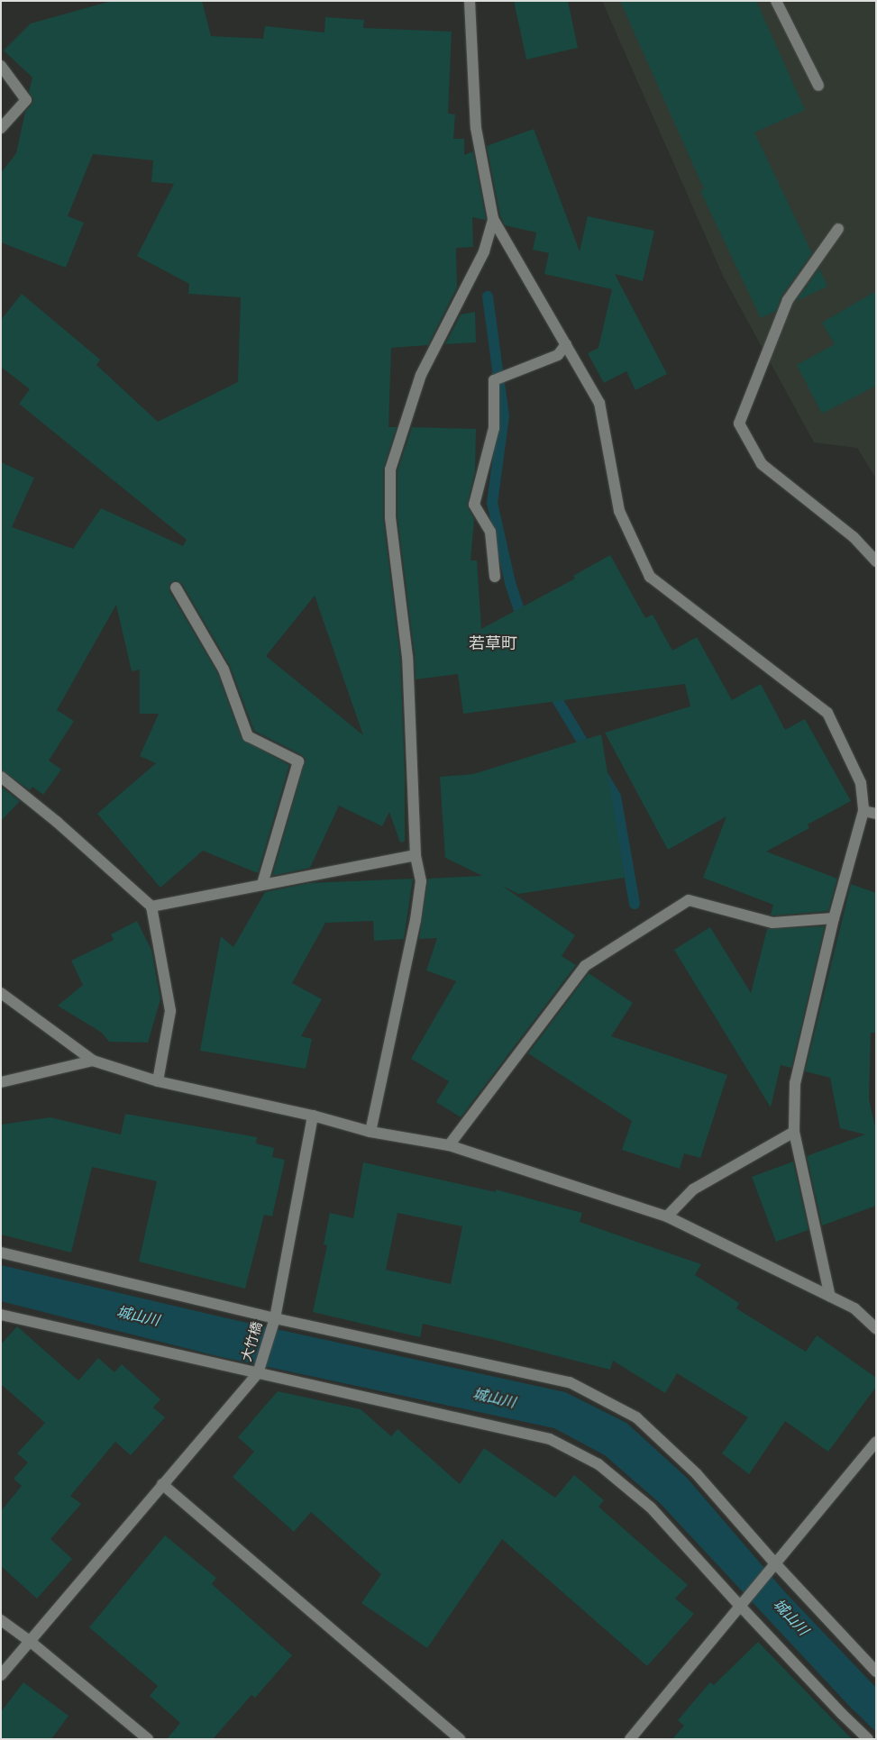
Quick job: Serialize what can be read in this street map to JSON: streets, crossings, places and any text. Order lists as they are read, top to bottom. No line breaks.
{"streets":{"street":["大竹橋"]},"districts":["若草町"],"water":["城山川"]}
